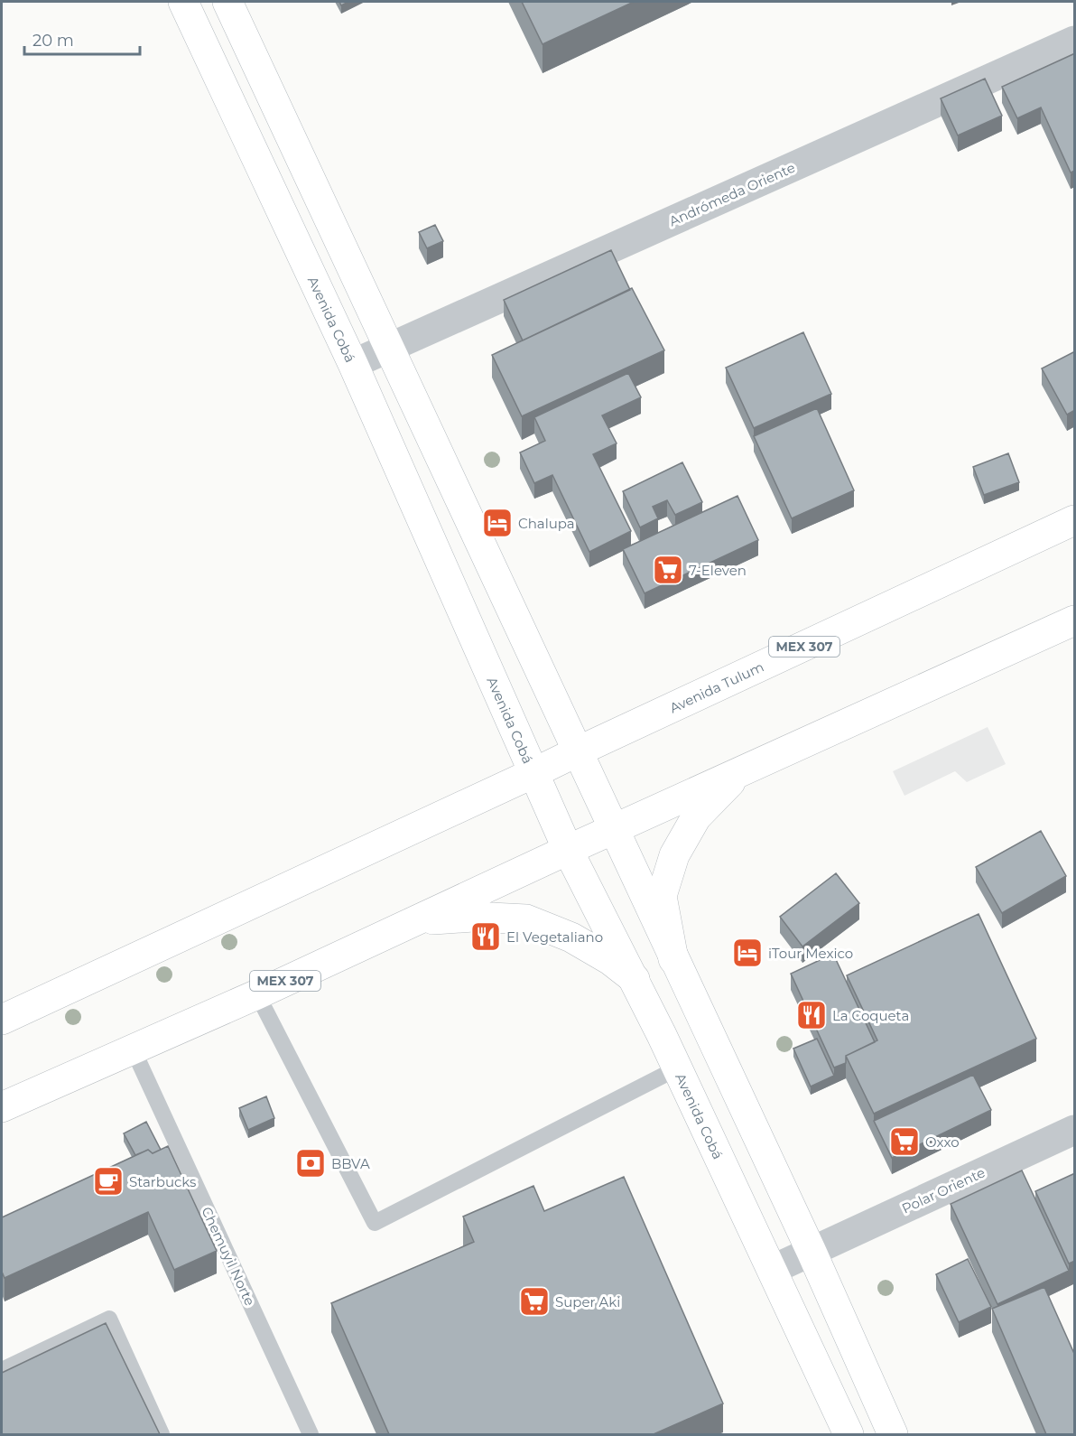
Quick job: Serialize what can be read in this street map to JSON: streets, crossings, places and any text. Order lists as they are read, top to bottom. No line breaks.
{"streets":{"main road":["Avenida Cobá","MEX 307","Avenida Tulum"],"street":["Andrómeda Oriente","Polar Oriente"],"lane":["Chemuyil Norte"]},"crossings":[["Andrómeda Oriente","Avenida Cobá"],["Avenida Cobá","MEX 307"],["Avenida Cobá","Avenida Tulum"],["Avenida Cobá","Polar Oriente"],["MEX 307","Avenida Tulum"],["MEX 307","Chemuyil Norte"]],"places":{"hotel":["Chalupa","iTour Mexico"],"supermarket":["7-Eleven","Oxxo","Super Aki"],"restaurant":["El Vegetaliano","La Coqueta"],"bank":["BBVA"],"cafe":["Starbucks"]},"scale_bar":"20 m"}
